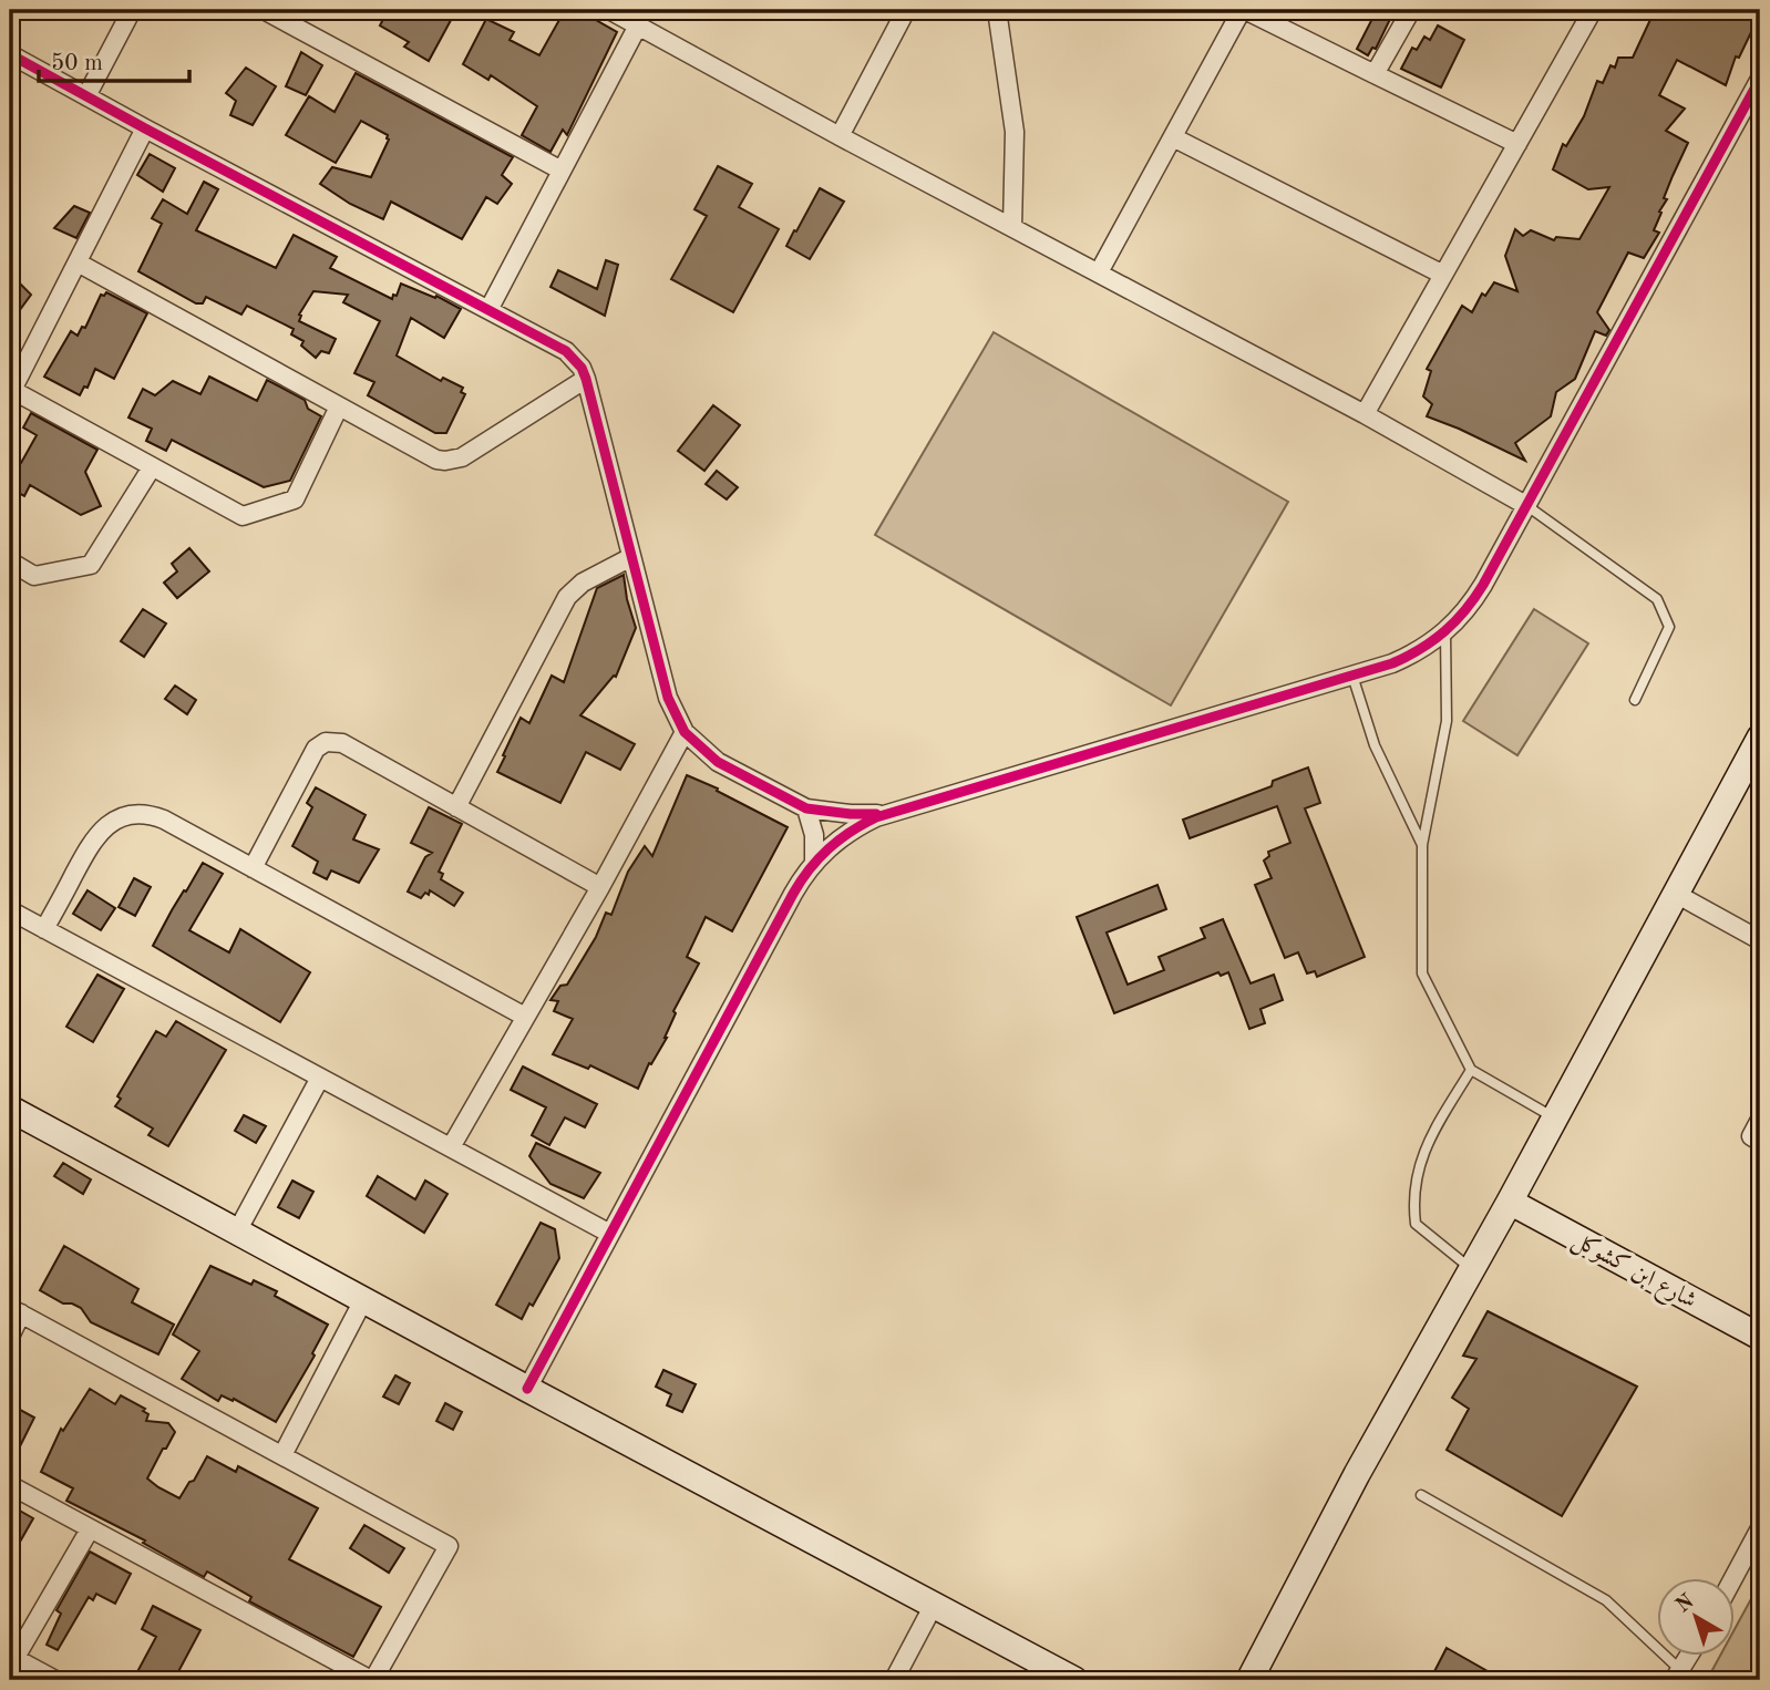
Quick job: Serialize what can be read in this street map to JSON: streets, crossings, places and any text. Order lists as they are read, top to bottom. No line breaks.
{"streets":{"street":["شارع ابن كشوكل"]},"scale_bar":"50 m","north":"top left"}
